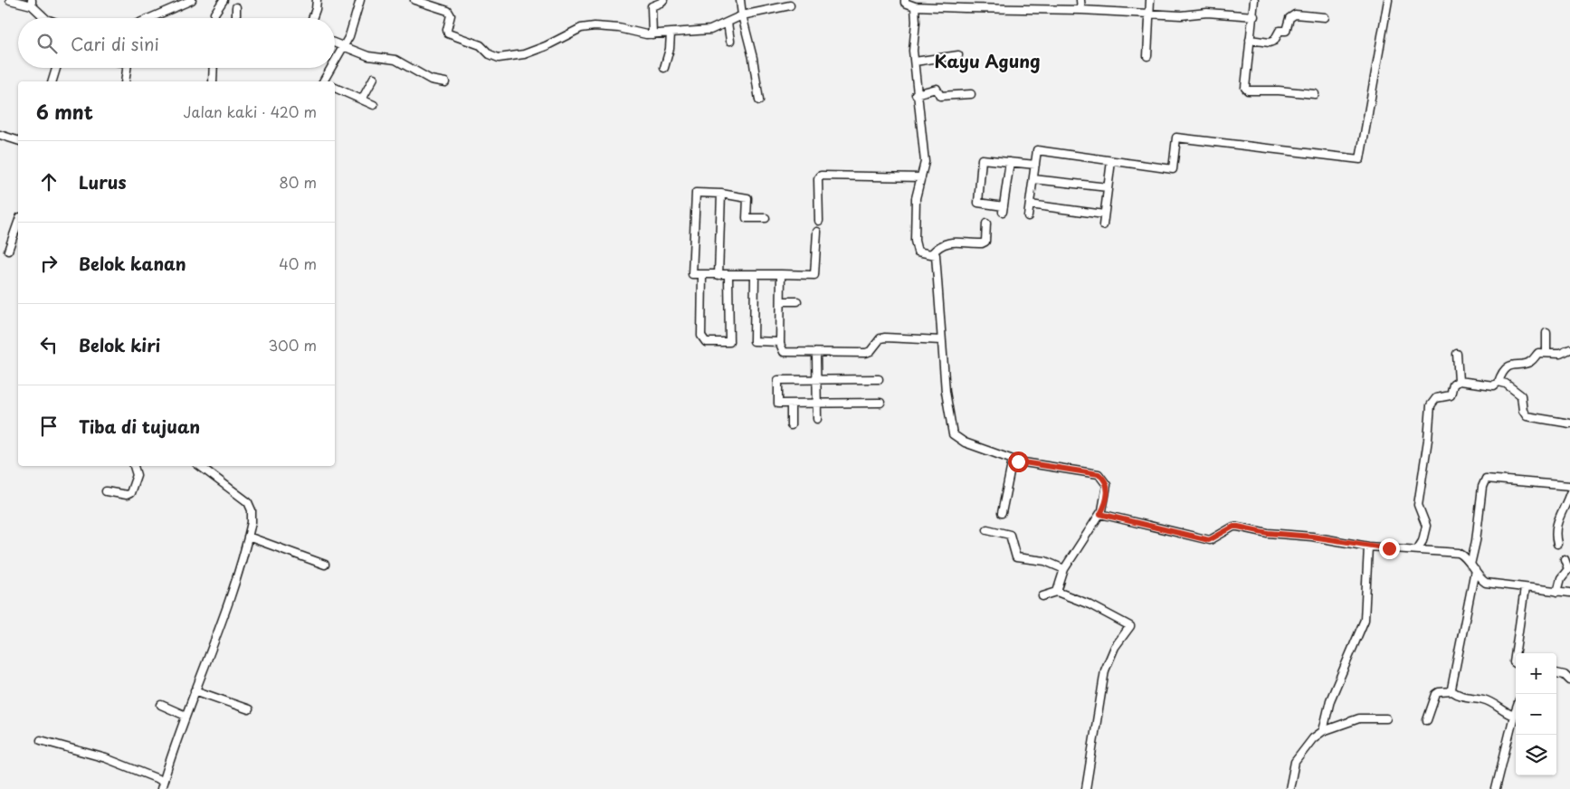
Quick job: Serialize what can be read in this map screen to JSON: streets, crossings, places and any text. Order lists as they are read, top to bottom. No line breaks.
{"districts":["Kayu Agung"],"page":{"search":"Cari di sini","heading":["6 mnt","Jalan kaki · 420 m"],"list":[["Lurus","80 m"],["Belok kanan","40 m"],["Belok kiri","300 m"],"Tiba di tujuan"],"map_buttons":["+","−"]}}
